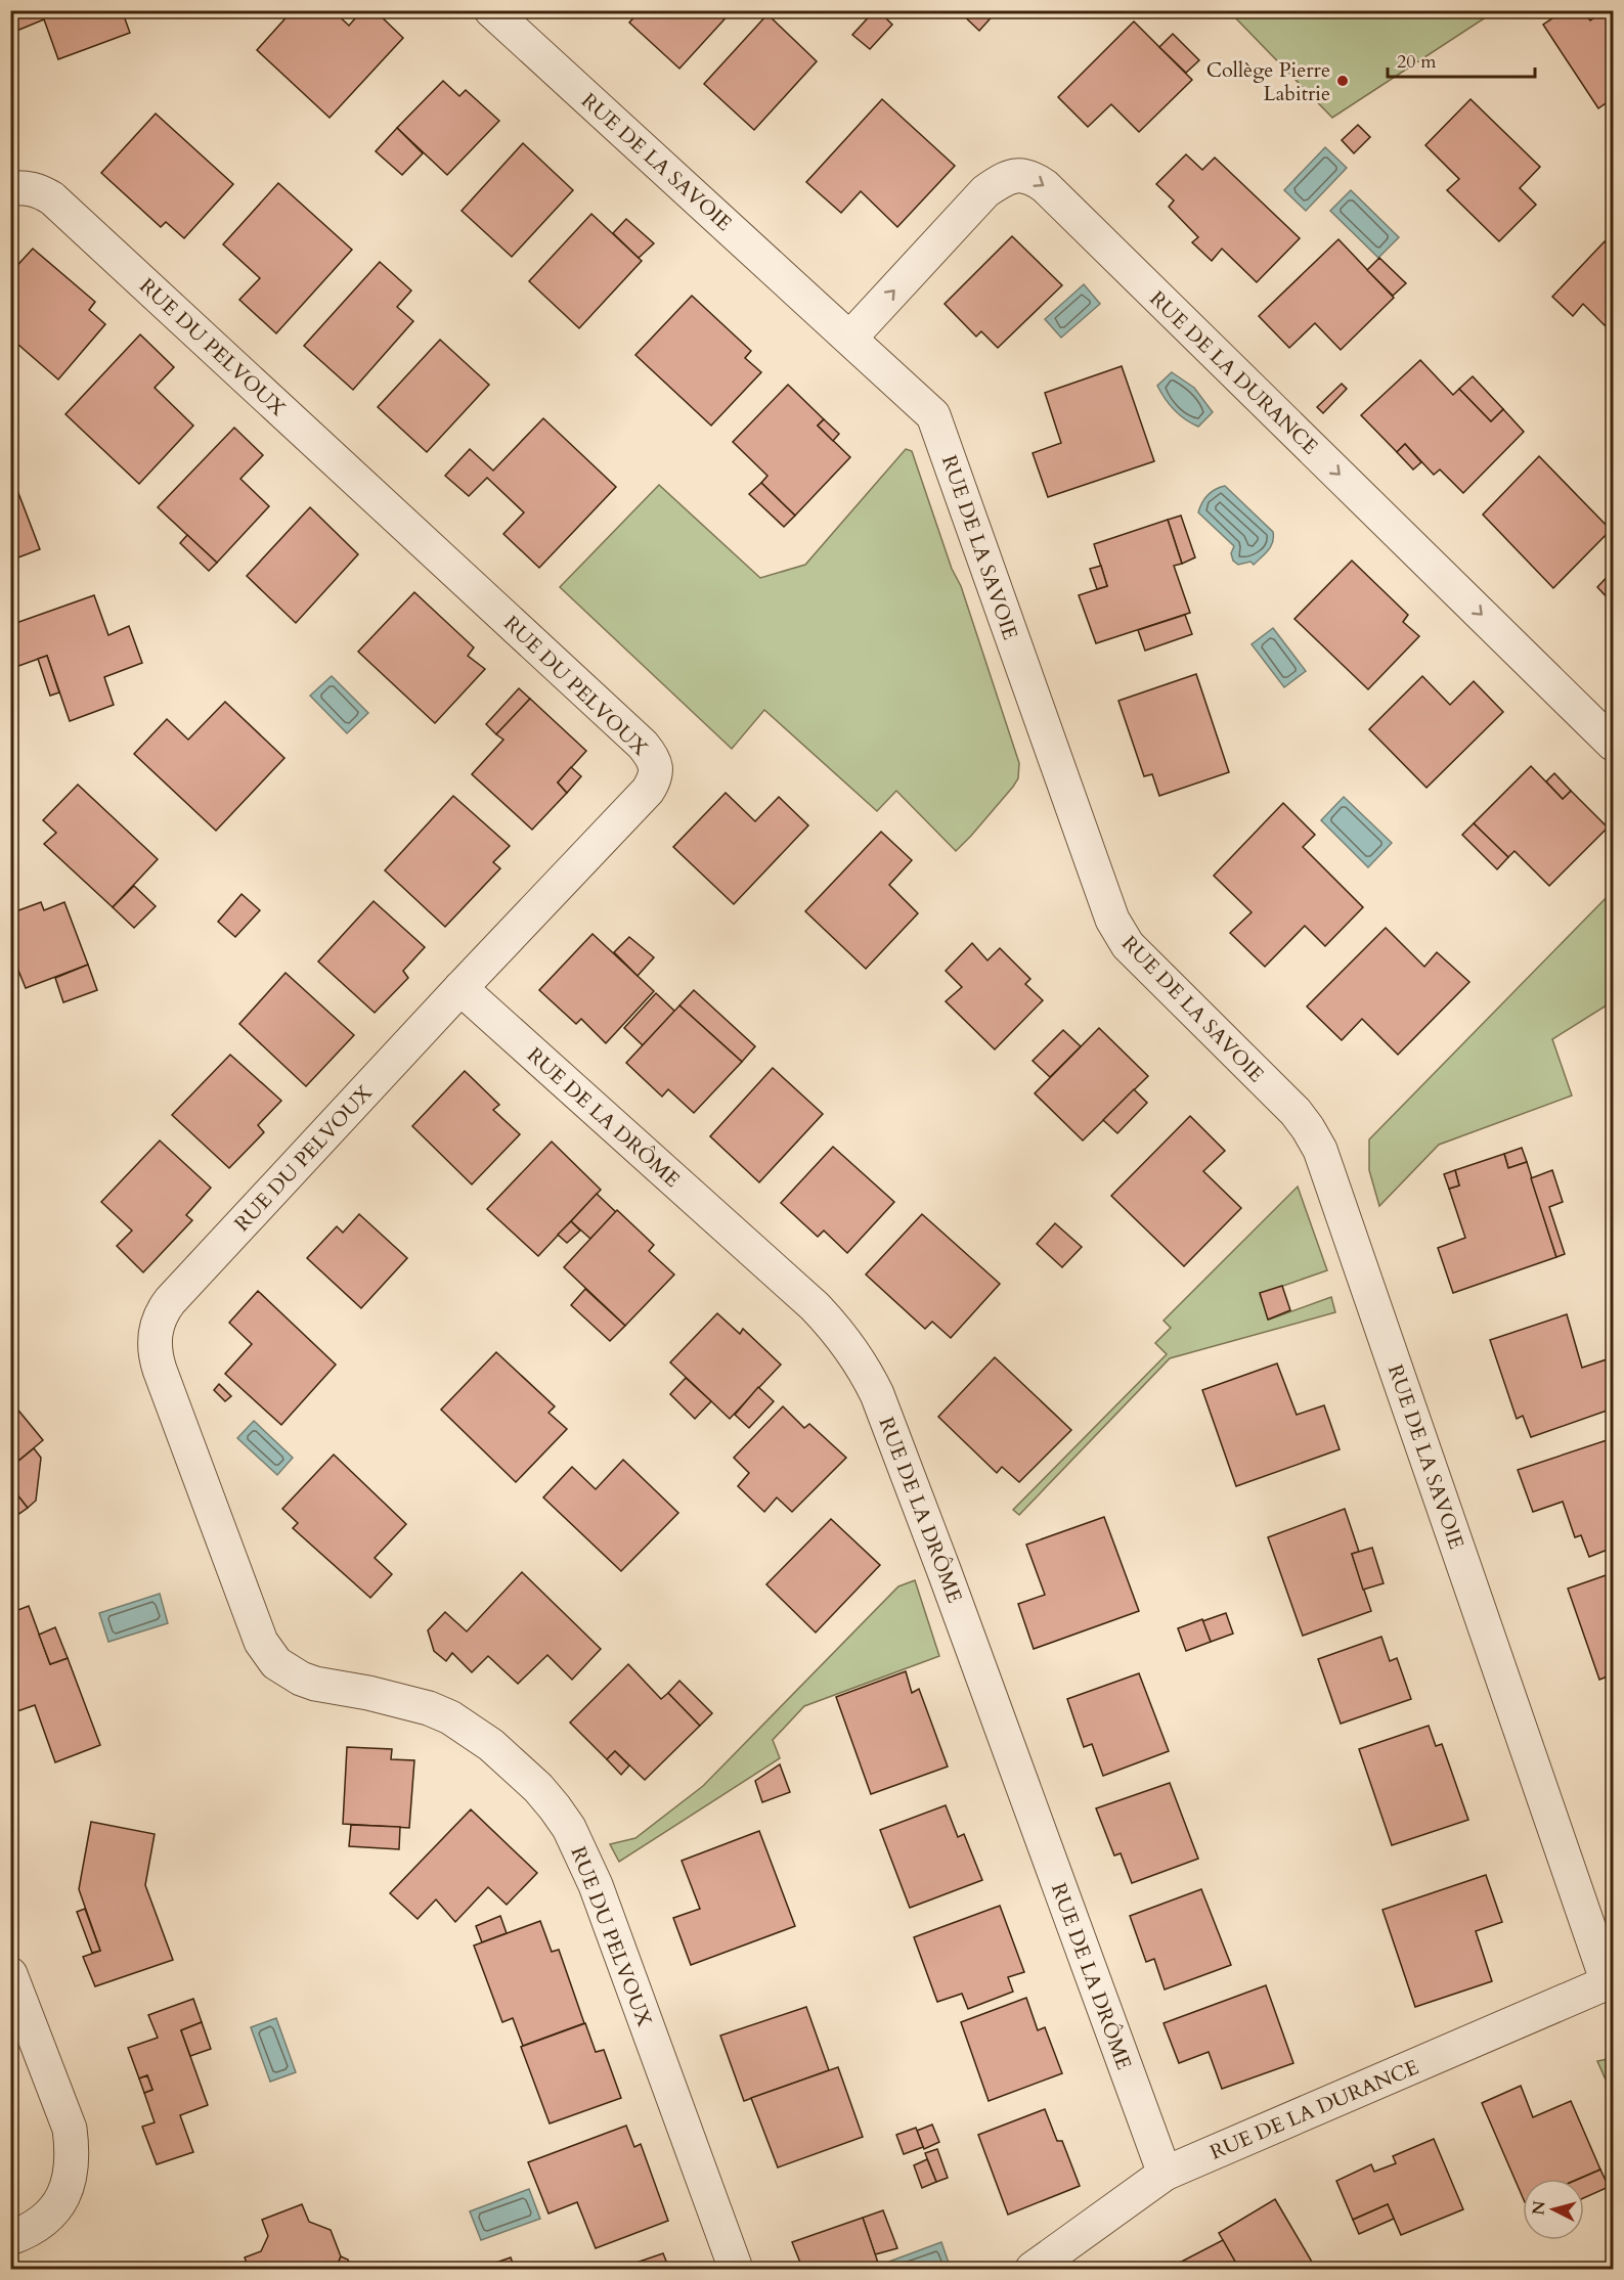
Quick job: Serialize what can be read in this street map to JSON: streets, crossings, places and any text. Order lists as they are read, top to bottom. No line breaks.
{"streets":{"street":["RUE DE LA SAVOIE","RUE DU PELVOUX","RUE DE LA DURANCE","RUE DE LA DRÔME"]},"crossings":[["RUE DE LA SAVOIE","RUE DE LA DURANCE"],["RUE DU PELVOUX","RUE DE LA DRÔME"],["RUE DE LA DURANCE","RUE DE LA DRÔME"]],"one_way":["RUE DE LA DURANCE"],"places":["Collège Pierre Labitrie"],"scale_bar":"20 m","north":"left"}
